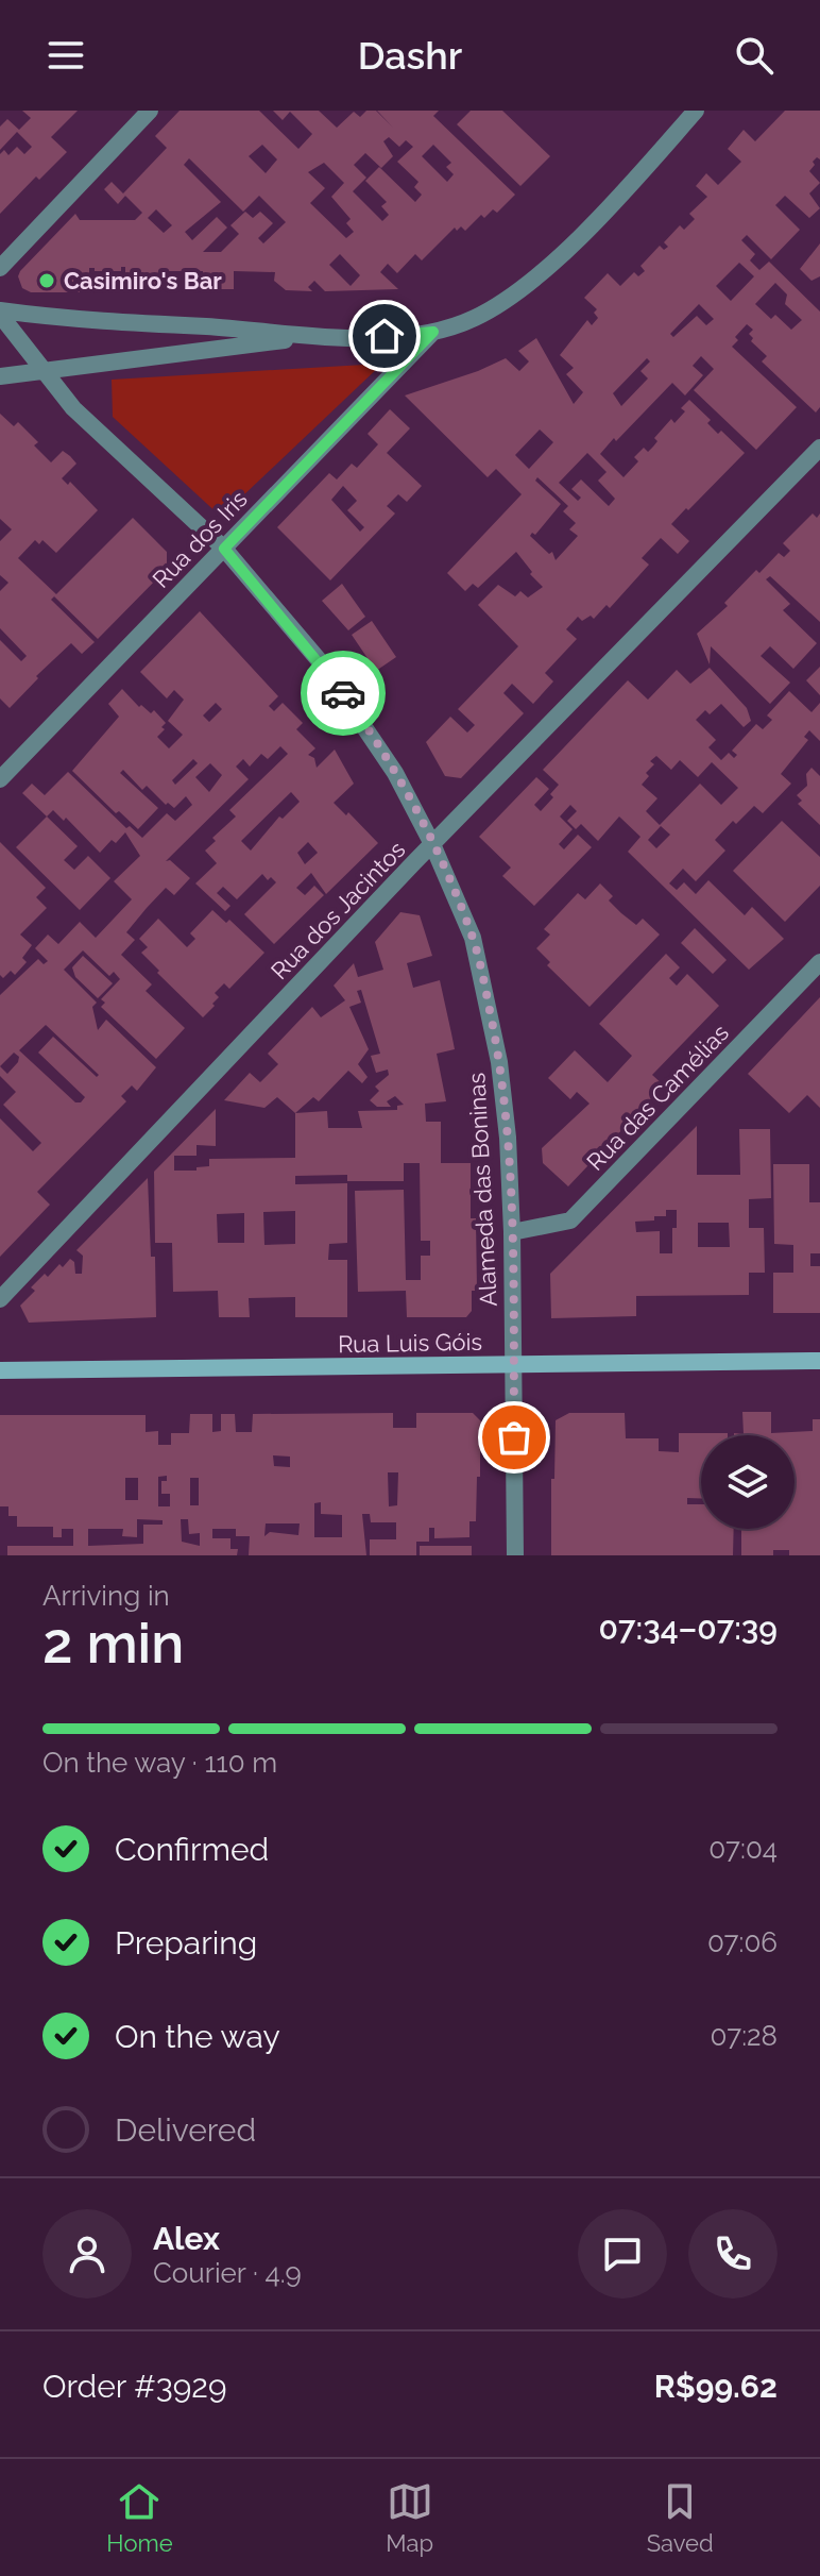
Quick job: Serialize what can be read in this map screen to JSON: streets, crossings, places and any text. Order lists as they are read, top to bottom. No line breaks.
{"streets":{"street":["Rua dos Iris","Rua dos Jacintos","Rua das Camélias","Alameda das Boninas","Rua Luis Góis"]},"crossings":[["Rua dos Iris","Alameda das Boninas"],["Rua dos Jacintos","Alameda das Boninas"],["Rua das Camélias","Alameda das Boninas"],["Alameda das Boninas","Rua Luis Góis"]],"places":["Casimiro's Bar"],"page":{"header":"Dashr","heading":["2 min","Arriving in","07:34–07:39"],"panel":["Alex","Courier · 4.9","Order #3929","R$99.62"],"bar":"On the way · 110 m","list":[["Confirmed","07:04"],["Preparing","07:06"],["On the way","07:28"],"Delivered"],"tabs":["Home","Map","Saved"]}}
